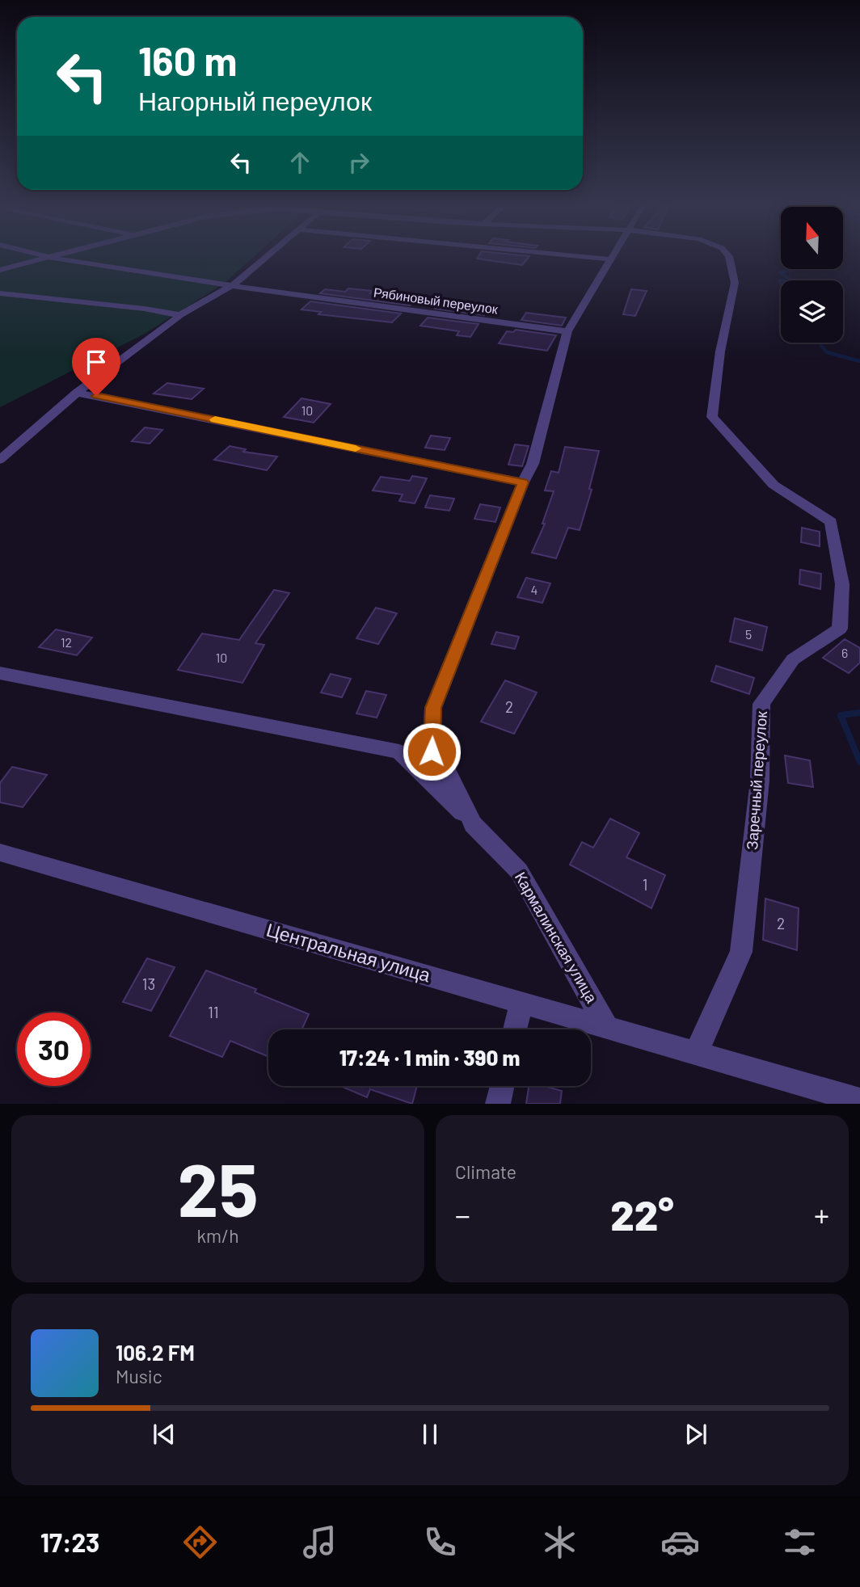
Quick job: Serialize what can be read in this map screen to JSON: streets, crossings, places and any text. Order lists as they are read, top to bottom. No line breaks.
{"streets":{"street":["Рябиновый переулок","Заречный переулок","Кармалинская улица","Центральная улица"]},"crossings":[["Рябиновый переулок","Кармалинская улица"],["Заречный переулок","Центральная улица"],["Кармалинская улица","Центральная улица"]],"house_numbers":["10","4","5","12","6","10","2","1","2","13","11"],"north":"top","page":{"turn":["160 m","Нагорный переулок"],"limit":"30","trip":"17:24 · 1 min · 390 m","tile":[["25","km/h"],"Climate"],"heat":["−","22°","+"],"song":["106.2 FM","Music"],"tabs":"17:23"}}
